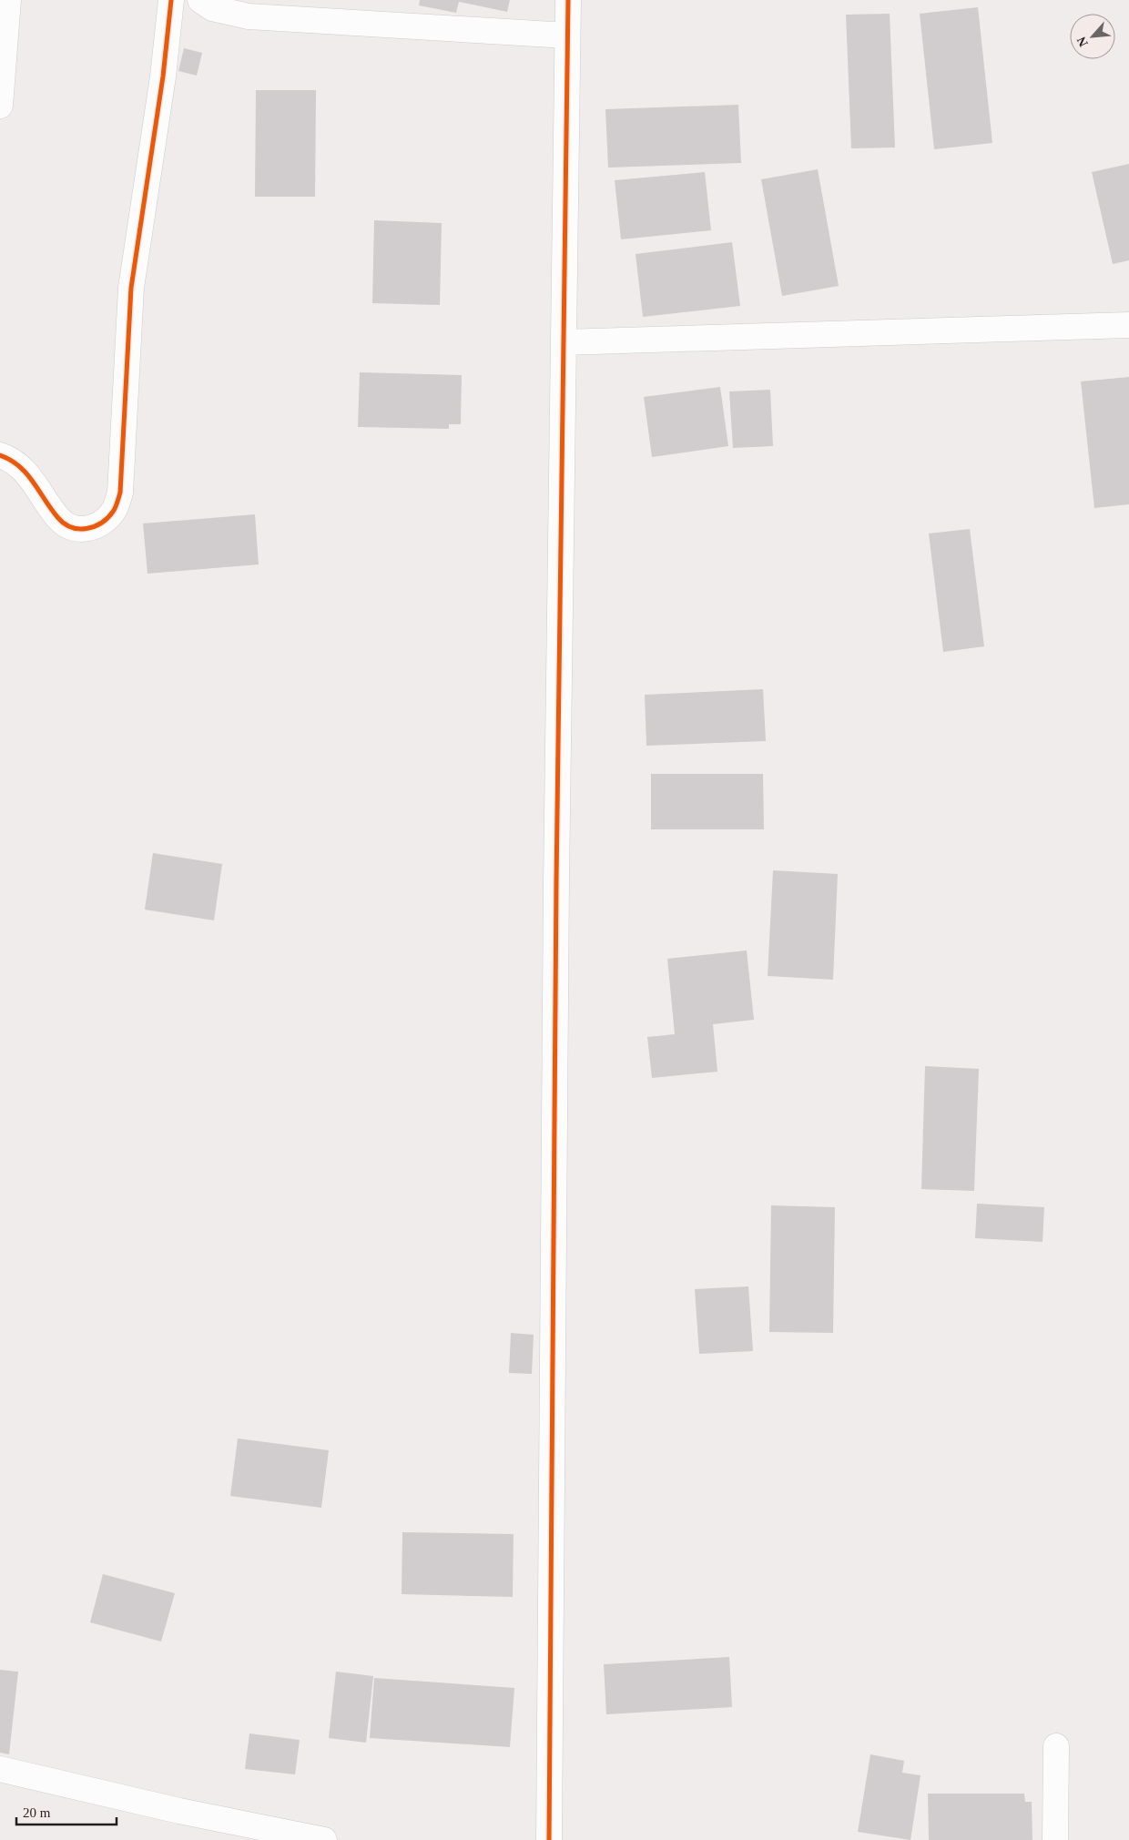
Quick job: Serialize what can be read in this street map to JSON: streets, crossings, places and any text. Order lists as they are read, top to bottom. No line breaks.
{"scale_bar":"20 m","north":"bottom left"}
